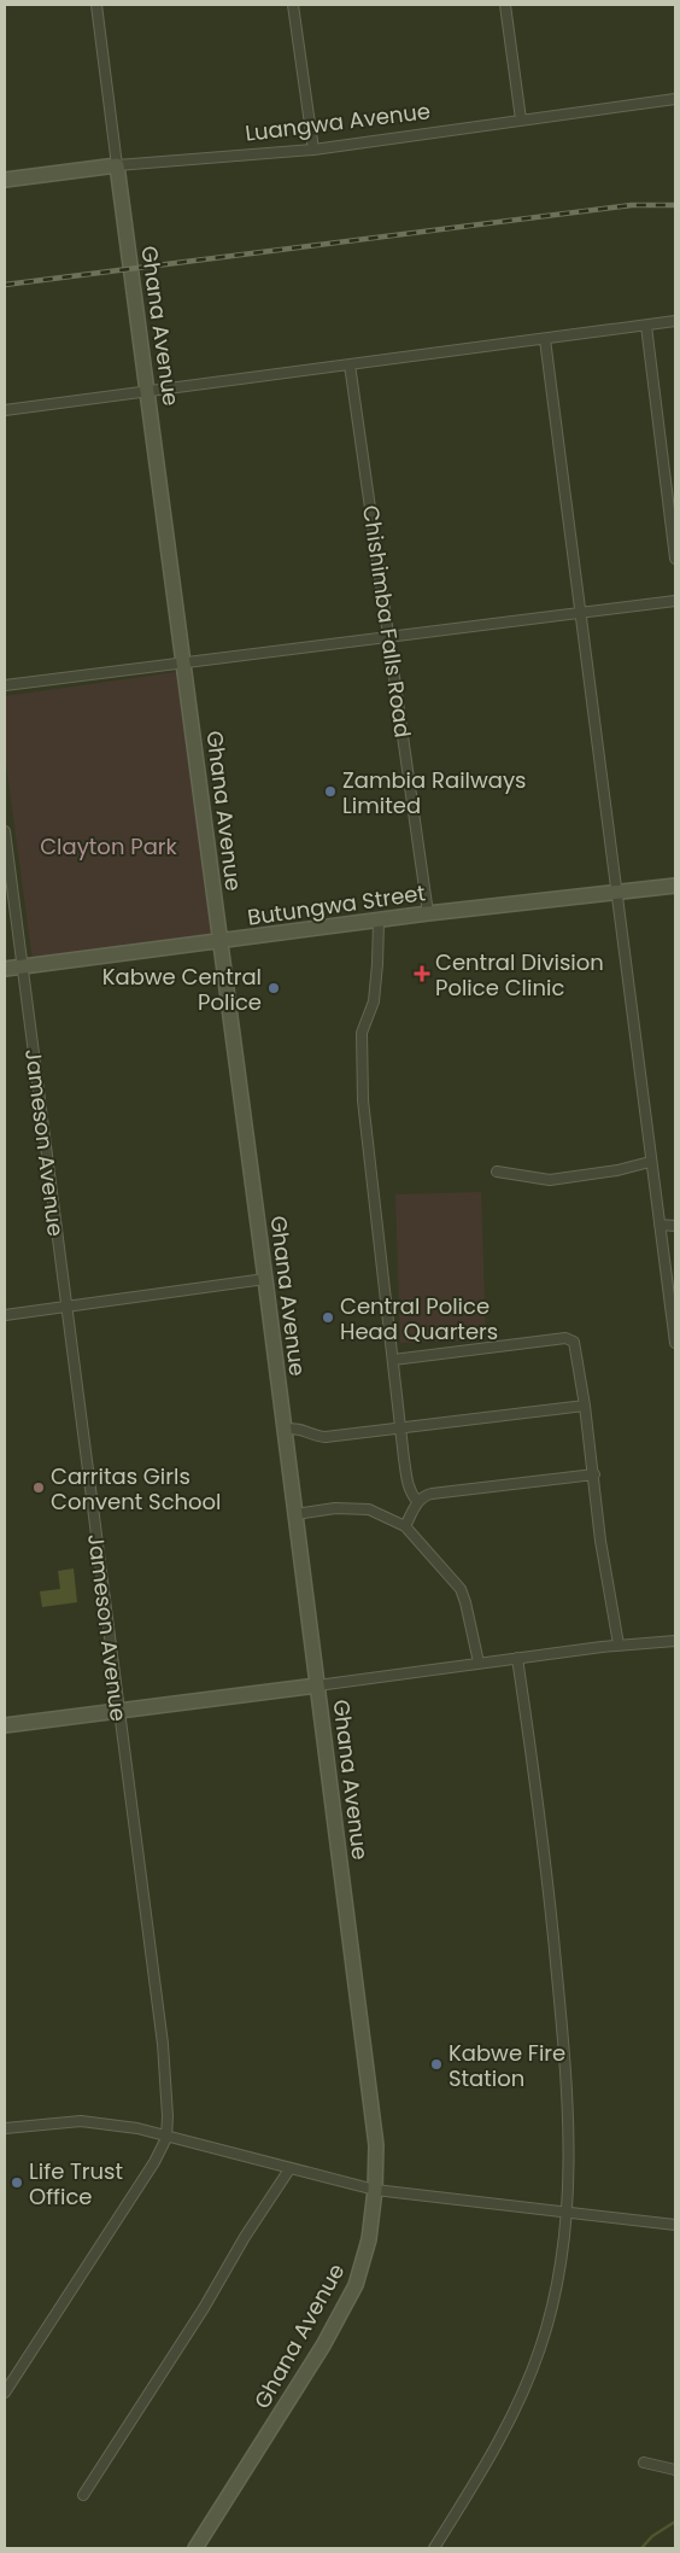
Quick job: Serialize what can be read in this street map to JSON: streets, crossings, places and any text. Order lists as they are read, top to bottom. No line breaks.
{"streets":{"main road":["Luangwa Avenue","Ghana Avenue","Butungwa Street"],"street":["Chishimba Falls Road","Jameson Avenue"]},"crossings":[["Luangwa Avenue","Ghana Avenue"],["Ghana Avenue","Butungwa Street"],["Chishimba Falls Road","Butungwa Street"],["Butungwa Street","Jameson Avenue"]],"parks":["Clayton Park"],"places":{"other":["Zambia Railways Limited","Kabwe Central Police","Central Police Head Quarters","Carritas Girls Convent School","Kabwe Fire Station","Life Trust Office"],"health":["Central Division Police Clinic"]}}
